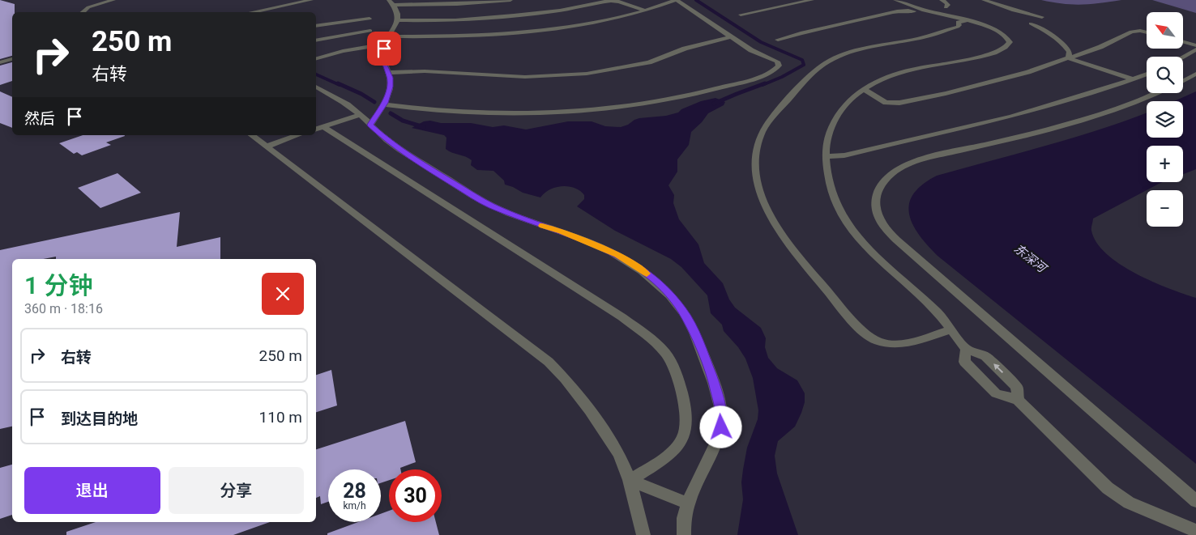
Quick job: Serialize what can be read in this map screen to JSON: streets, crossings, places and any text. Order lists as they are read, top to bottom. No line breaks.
{"water":["东深河"],"north":"top left","page":{"map_buttons":["+","−"],"turn":["250 m","右转"],"then":"然后","heading":["1 分钟","360 m · 18:16"],"list":[{"name":"右转","value":"250 m"},{"name":"到达目的地","value":"110 m"}],"buttons":["退出","分享"],"speed":"28 km/h","limit":"30"}}
